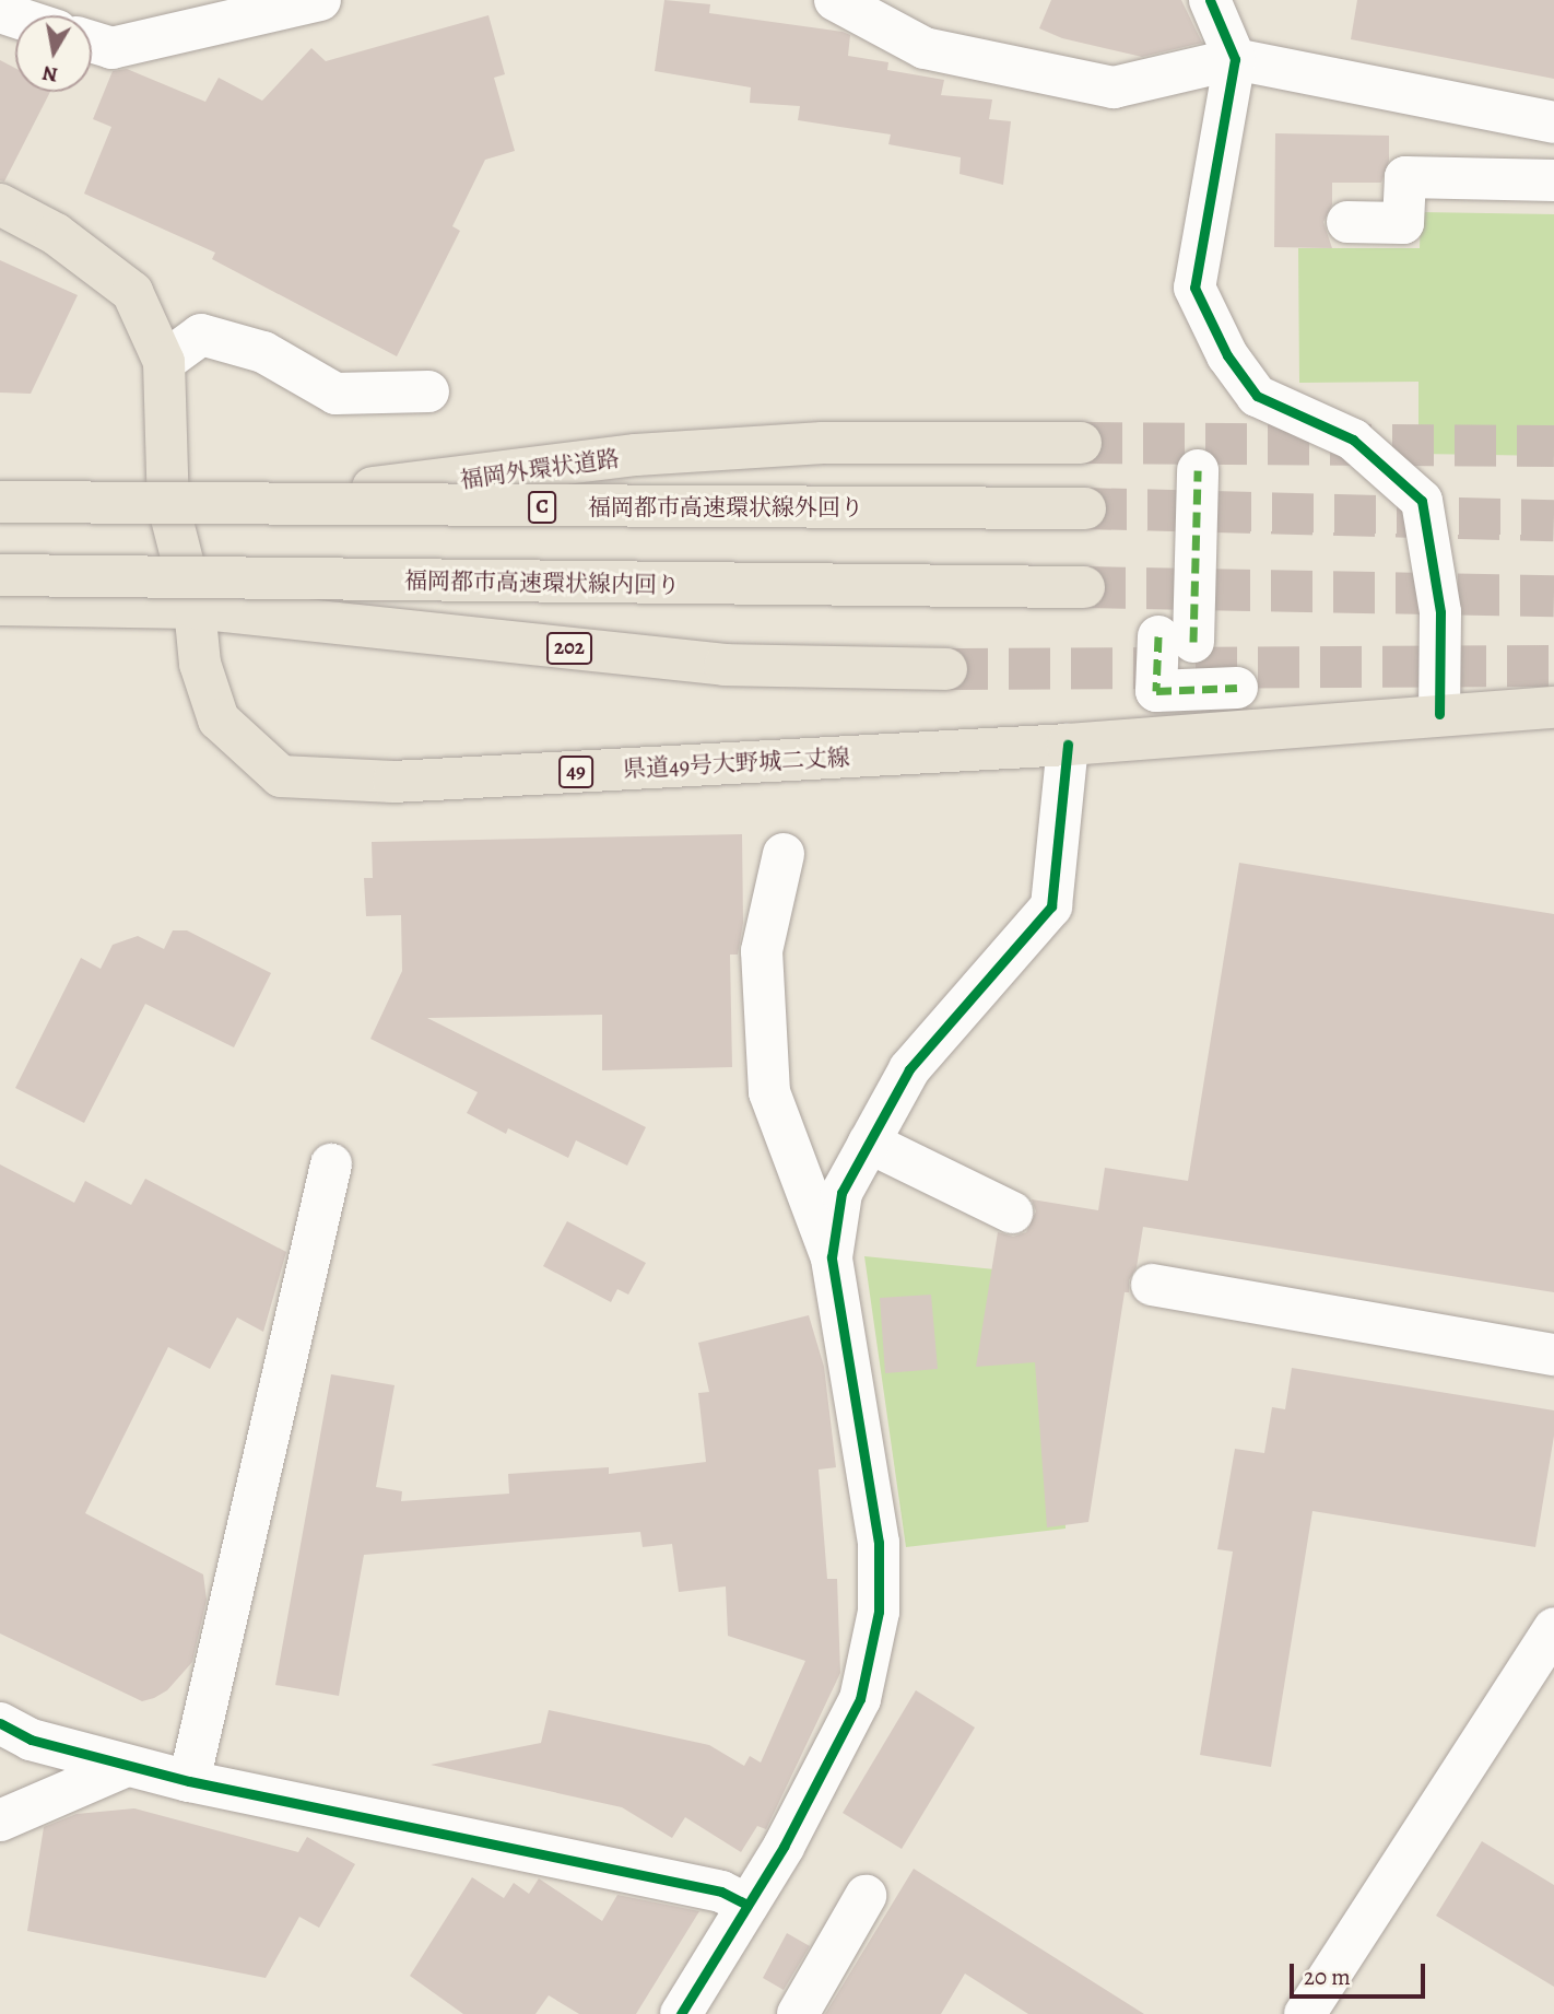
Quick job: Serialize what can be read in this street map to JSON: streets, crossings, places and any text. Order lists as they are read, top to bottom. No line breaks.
{"streets":{"main road":["福岡外環状道路","C","福岡都市高速環状線外回り","福岡都市高速環状線内回り","202","県道49号大野城二丈線","49"]},"crossings":[["福岡外環状道路","福岡都市高速環状線外回り"],["福岡外環状道路","県道49号大野城二丈線"],["202","県道49号大野城二丈線"]],"scale_bar":"20 m","north":"bottom"}
